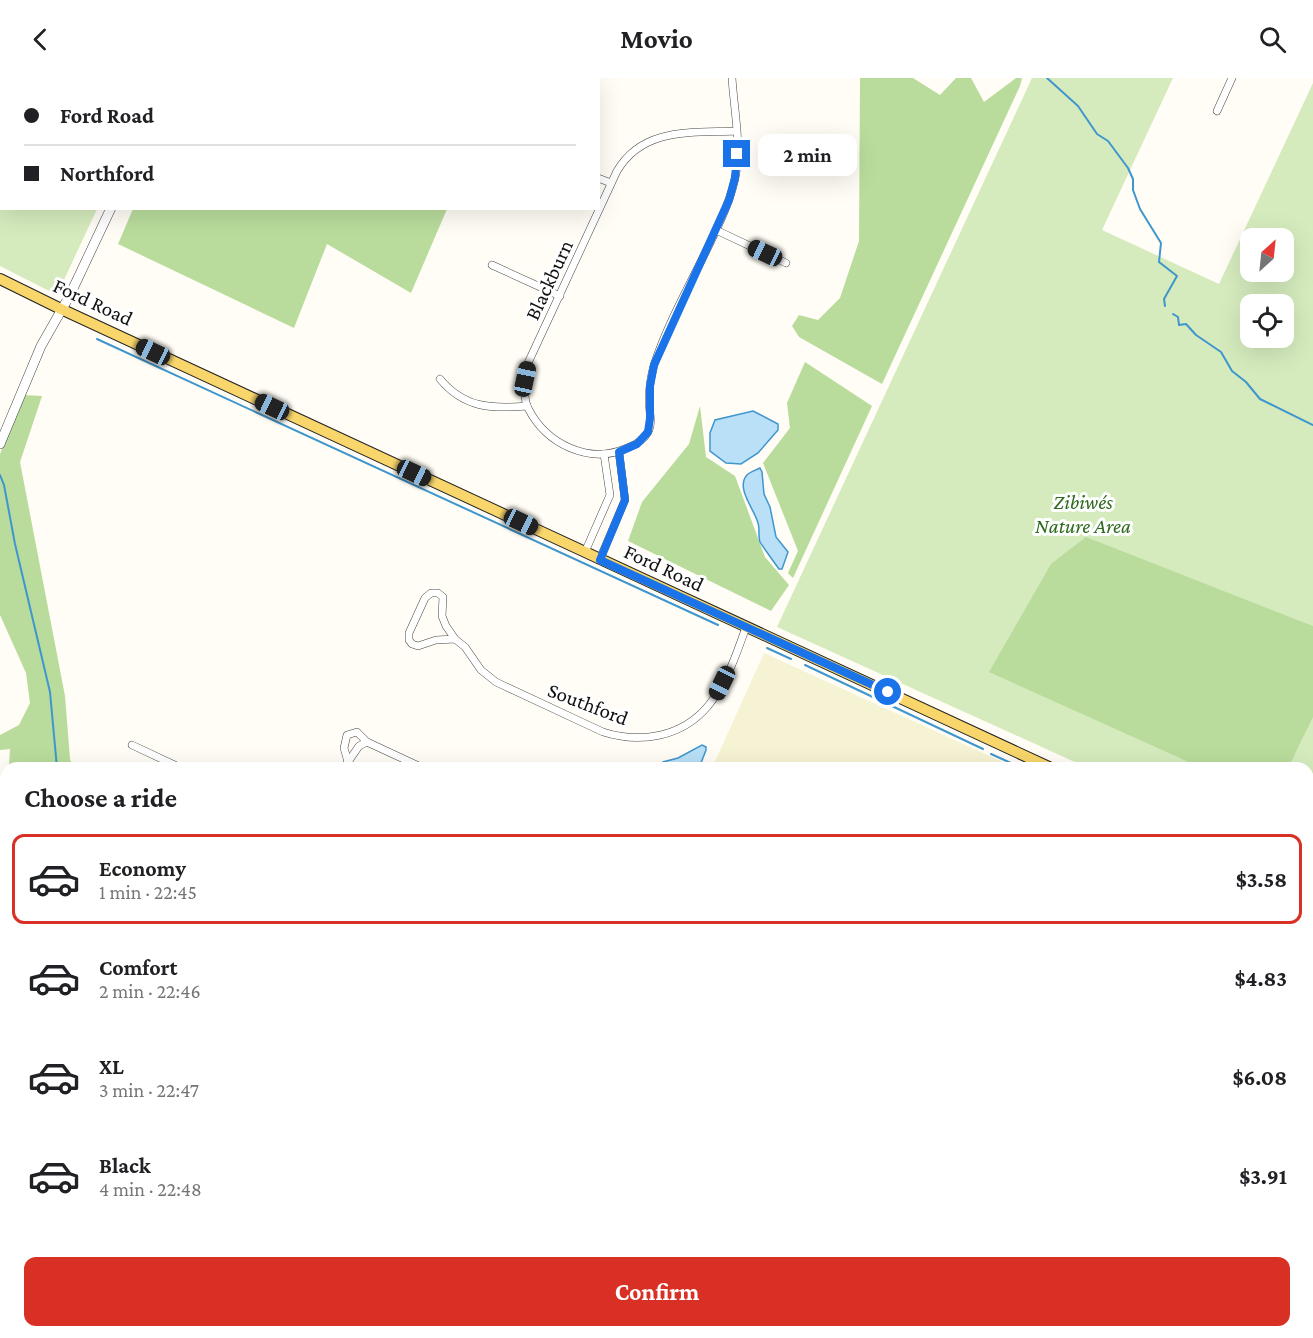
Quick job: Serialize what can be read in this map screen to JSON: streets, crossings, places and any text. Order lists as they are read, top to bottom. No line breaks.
{"streets":{"main road":["Ford Road"],"street":["Blackburn","Southford"]},"crossings":[["Ford Road","Southford"]],"parks":["Zibiwés Nature Area"],"north":"top right","page":{"header":"Movio","banner":["Ford Road","Northford"],"bubble":"2 min","heading":"Choose a ride","list":[{"name":"Economy","note":"1 min · 22:45","value":"$3.58"},{"name":"Comfort","note":"2 min · 22:46","value":"$4.83"},{"name":"XL","note":"3 min · 22:47","value":"$6.08"},{"name":"Black","note":"4 min · 22:48","value":"$3.91"}],"buttons":"Confirm"}}
